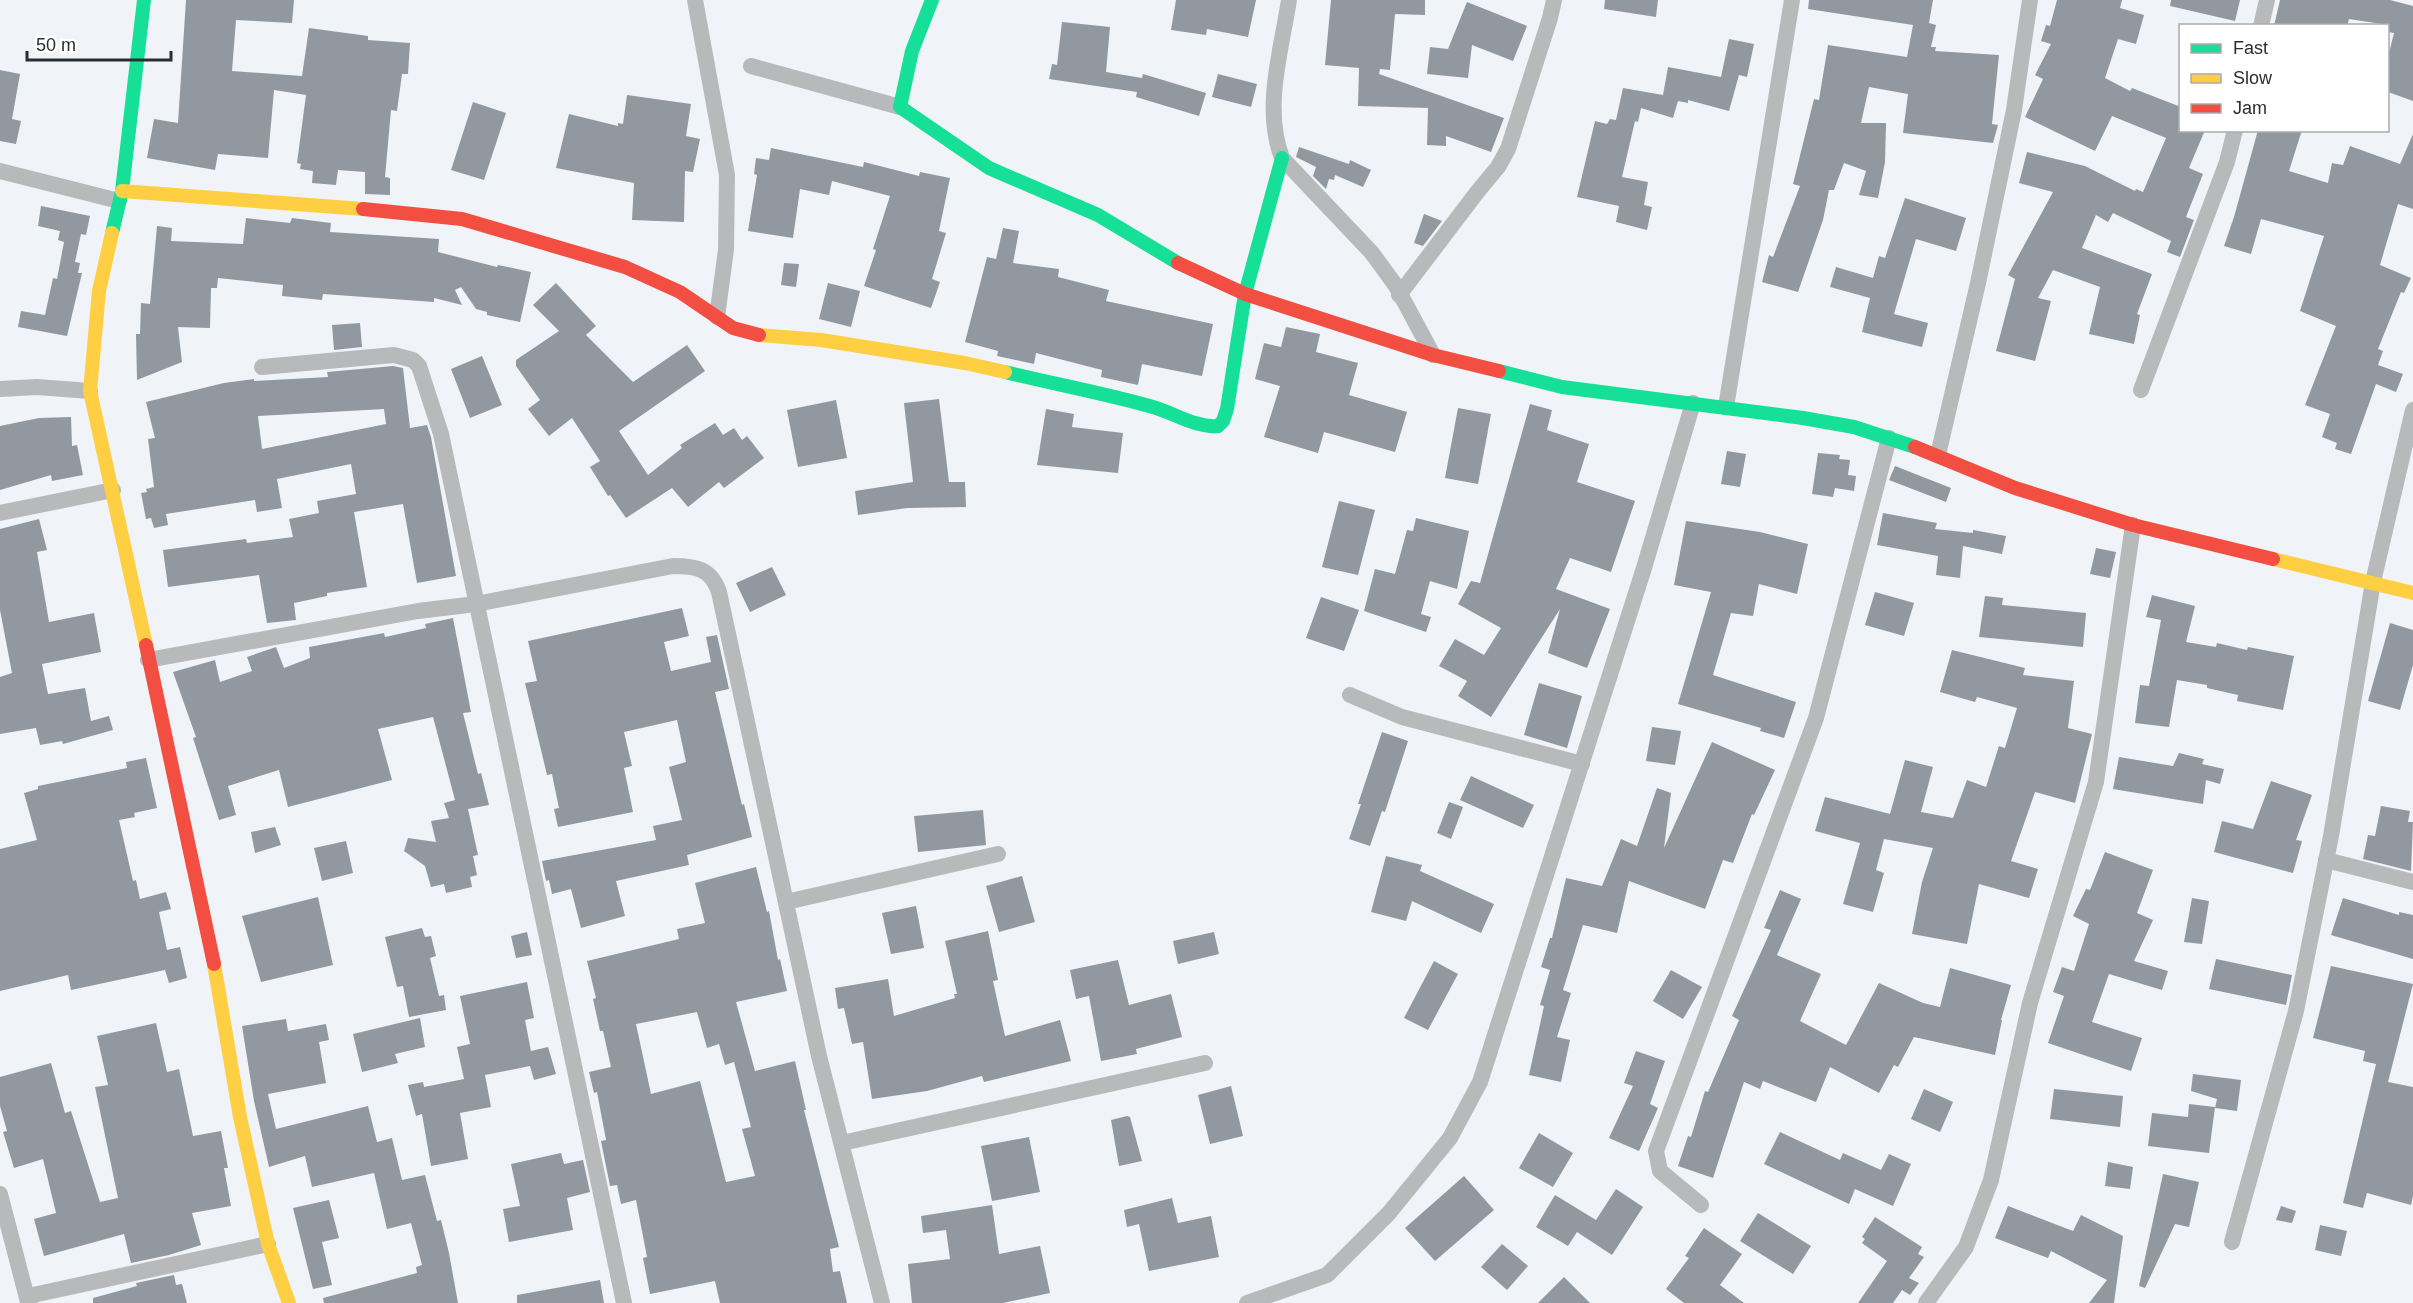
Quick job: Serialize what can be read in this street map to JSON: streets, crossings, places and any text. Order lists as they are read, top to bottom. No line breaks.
{"legend":["Fast","Slow","Jam"],"scale_bar":"50 m"}
